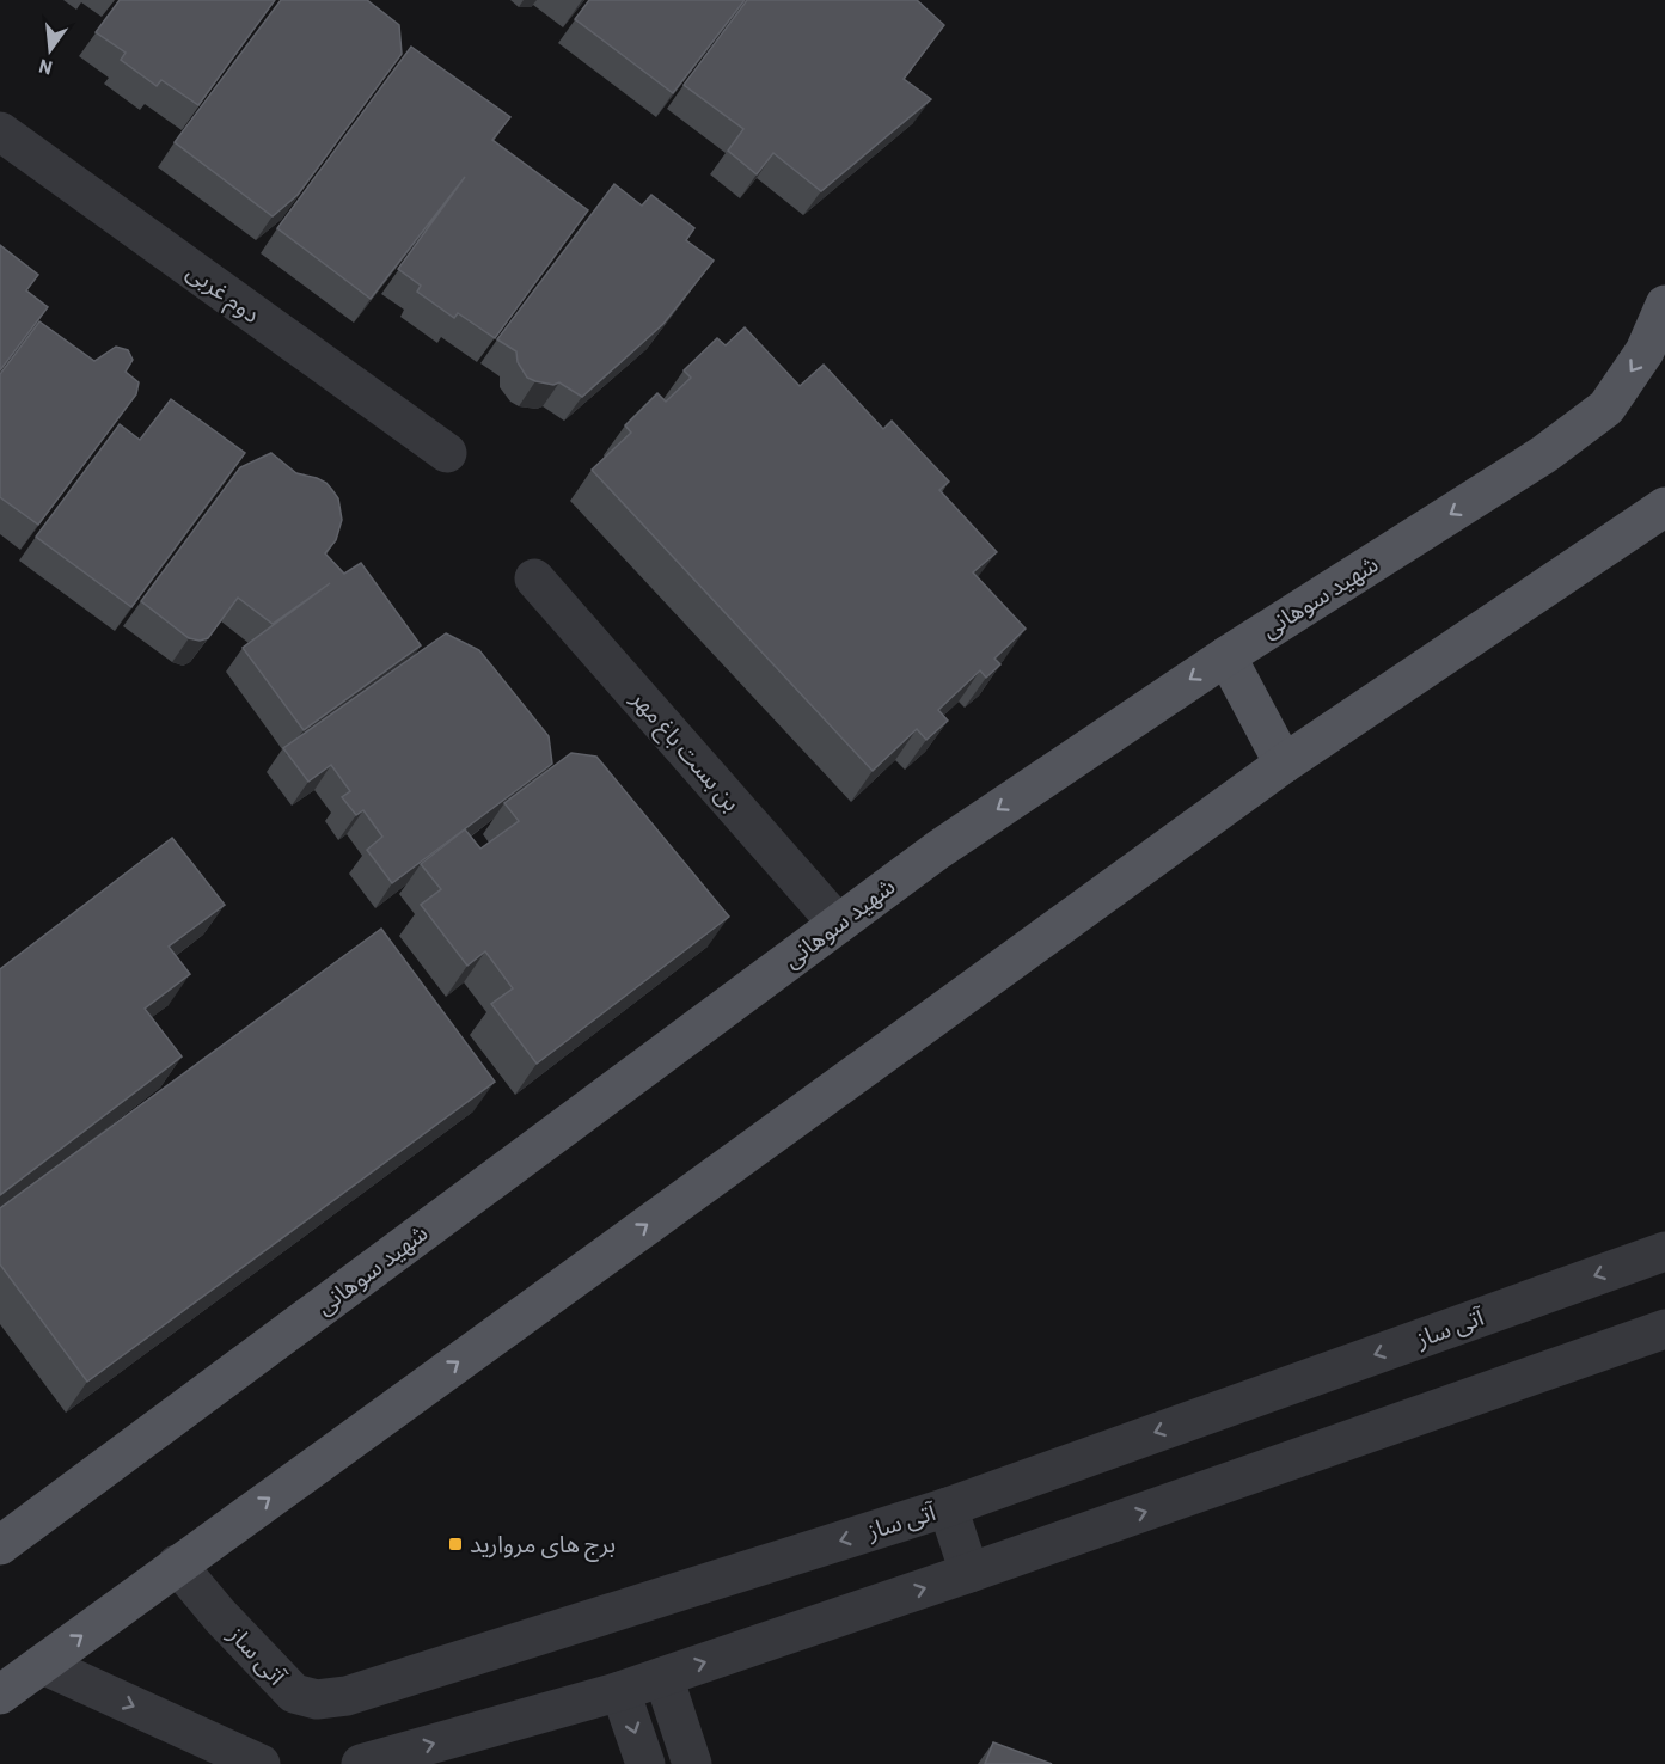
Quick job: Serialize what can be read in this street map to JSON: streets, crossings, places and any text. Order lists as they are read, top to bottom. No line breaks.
{"streets":{"main road":["شهید سوهانی"],"street":["دوم غربی","بن بست باغ مهر","آتی ساز"]},"crossings":[["شهید سوهانی","بن بست باغ مهر"]],"places":{"transit":["برج های مروارید"]},"north":"bottom"}
